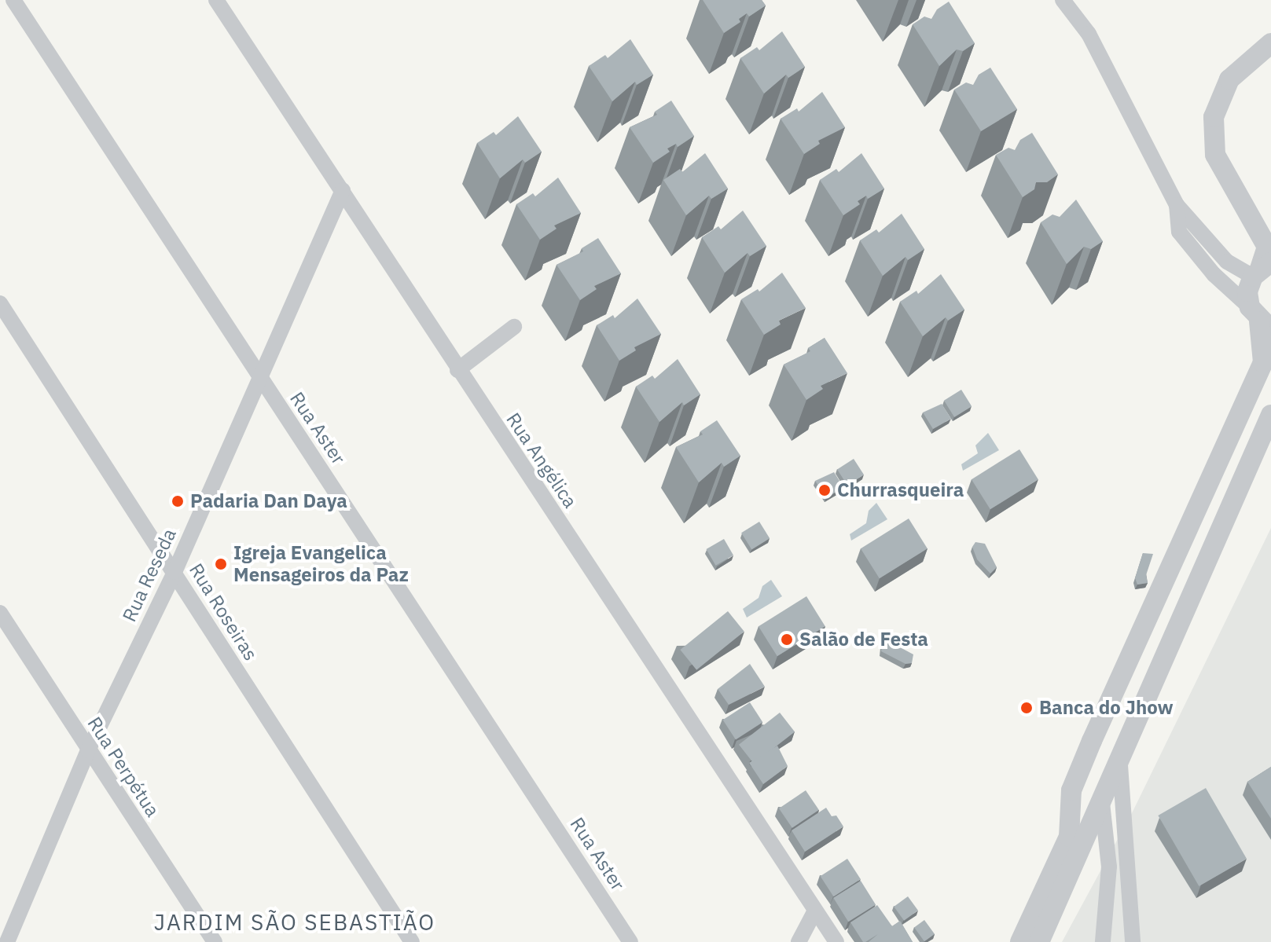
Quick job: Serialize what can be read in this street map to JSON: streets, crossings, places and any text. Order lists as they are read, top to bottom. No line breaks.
{"streets":{"street":["Rua Aster","Rua Angélica","Rua Reseda","Rua Roseiras","Rua Perpétua"]},"crossings":[["Rua Aster","Rua Reseda"],["Rua Angélica","Rua Reseda"],["Rua Reseda","Rua Roseiras"],["Rua Reseda","Rua Perpétua"]],"districts":["JARDIM SÃO SEBASTIÃO"],"places":["Churrasqueira","Padaria Dan Daya","Igreja Evangelica Mensageiros da Paz","Salão de Festa","Banca do Jhow"]}
